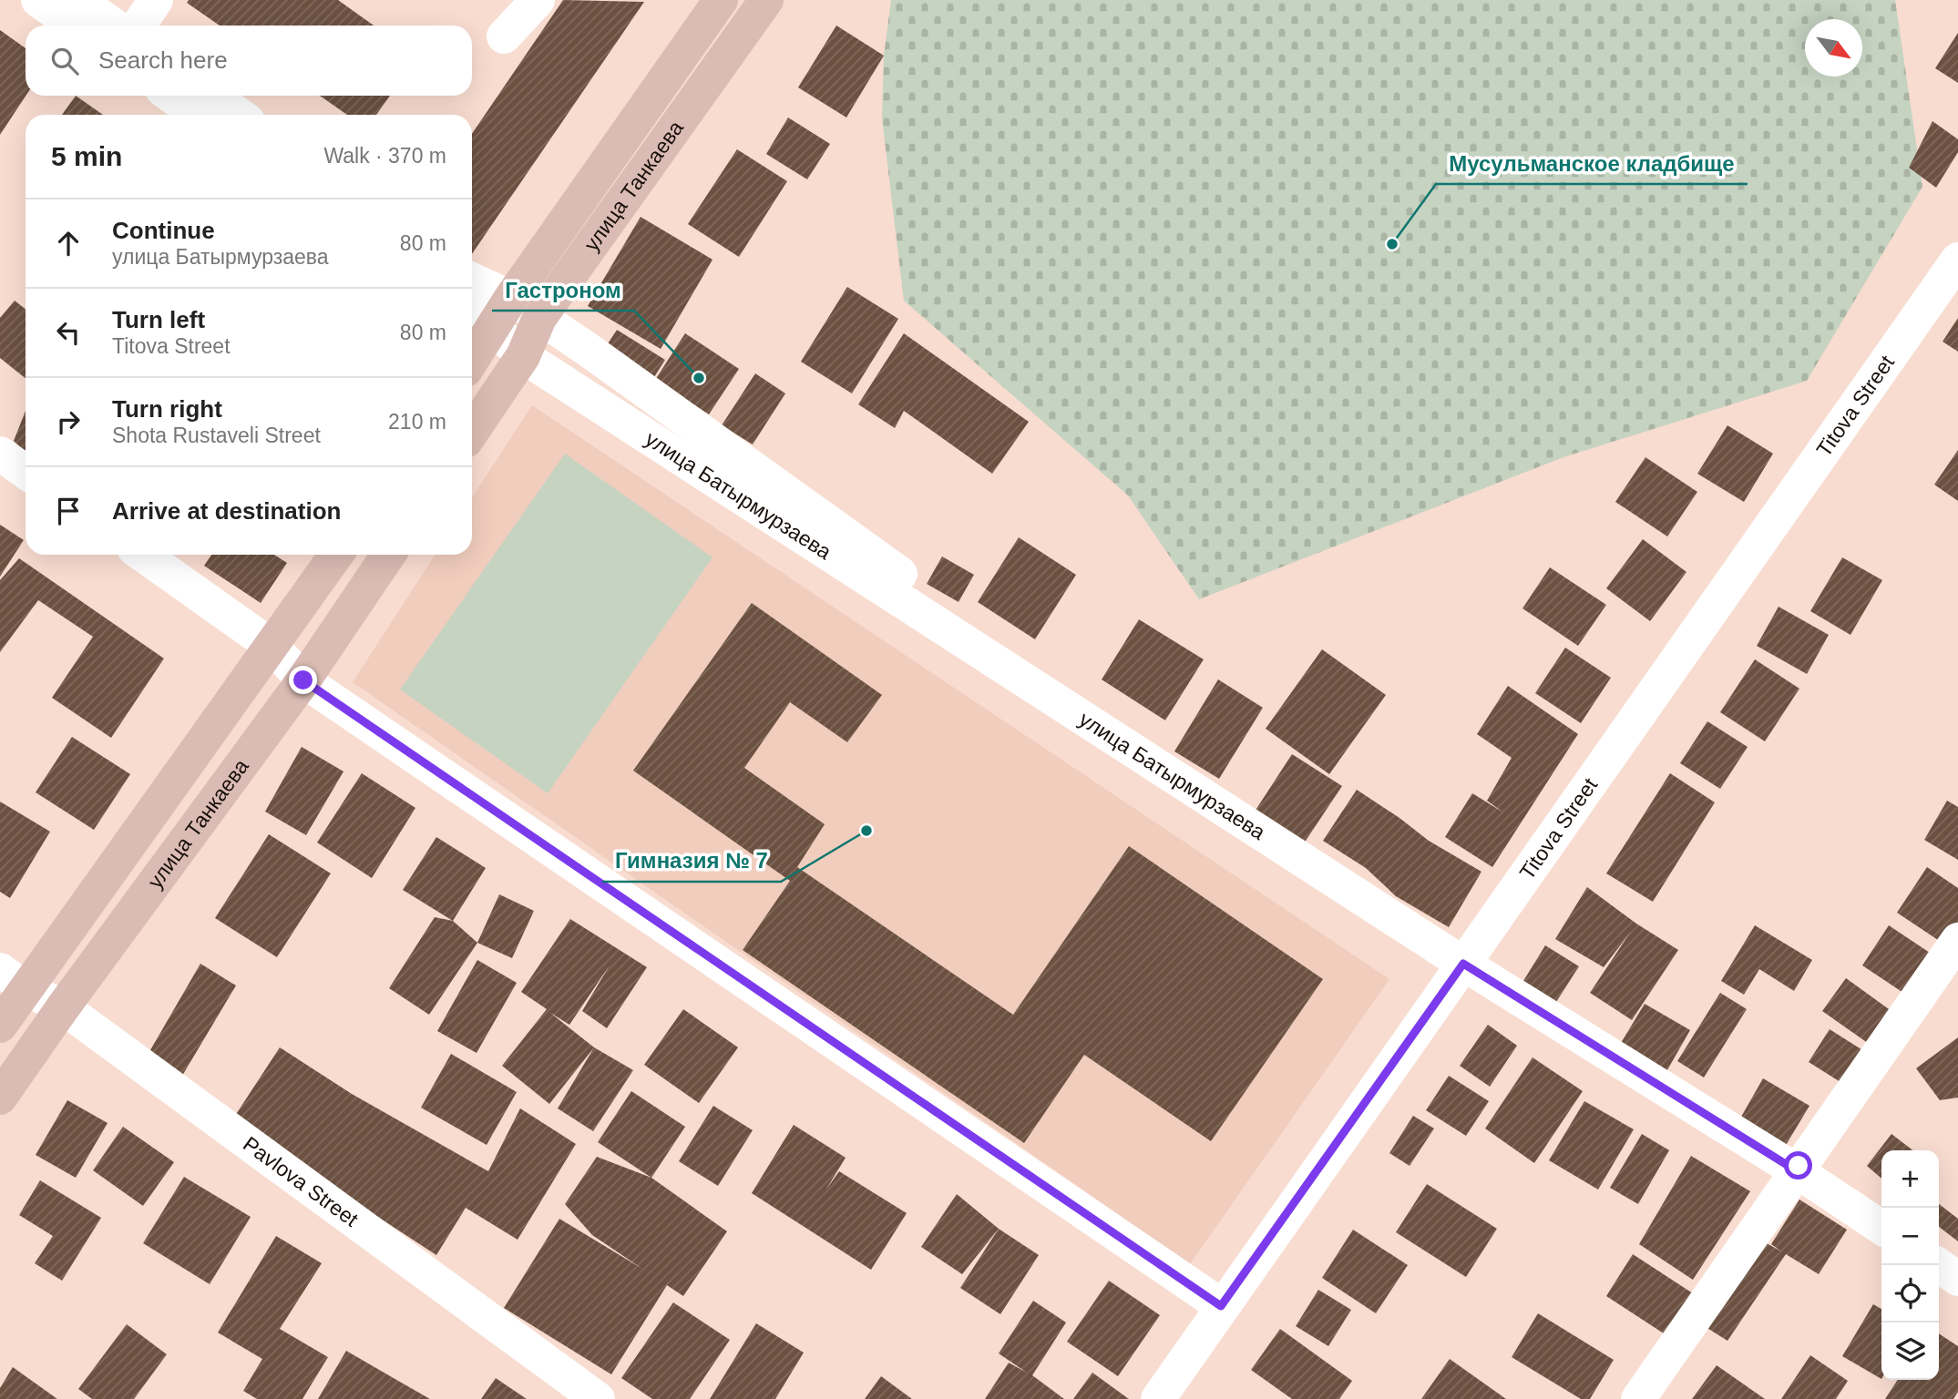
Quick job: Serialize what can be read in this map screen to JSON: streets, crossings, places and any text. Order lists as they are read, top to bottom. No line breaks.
{"streets":{"main road":["улица Танкаева"],"street":["Titova Street","улица Батырмурзаева","Pavlova Street"]},"crossings":[["улица Танкаева","улица Батырмурзаева"],["улица Танкаева","Pavlova Street"],["Titova Street","улица Батырмурзаева"]],"places":["Мусульманское кладбище","Гастроном","Гимназия № 7"],"north":"bottom right","page":{"search":"Search here","heading":["5 min","Walk · 370 m"],"list":[["Continue","улица Батырмурзаева","80 m"],["Turn left","Titova Street","80 m"],["Turn right","Shota Rustaveli Street","210 m"],"Arrive at destination"],"map_buttons":["+","−"]}}
